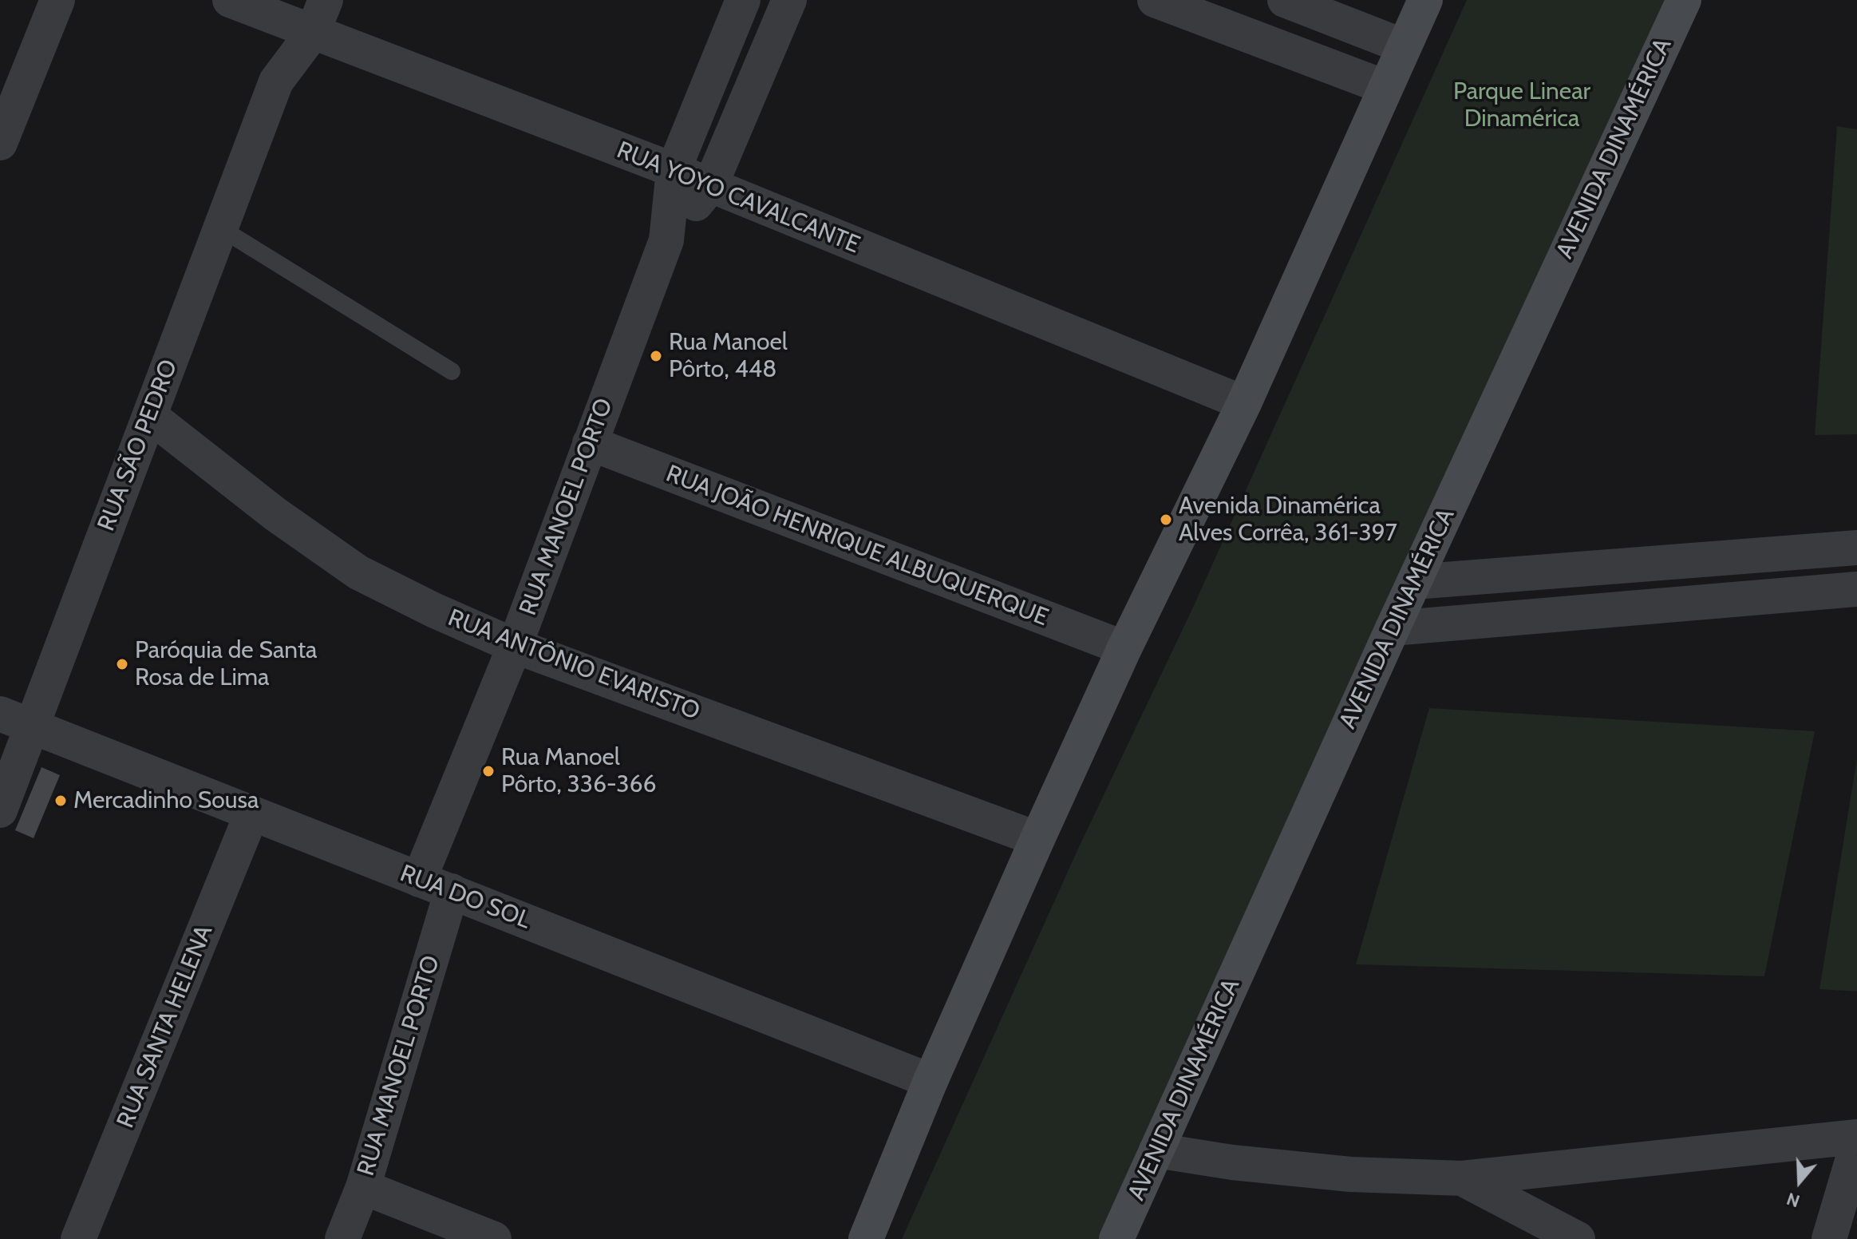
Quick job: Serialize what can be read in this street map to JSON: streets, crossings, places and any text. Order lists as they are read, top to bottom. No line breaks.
{"streets":{"main road":["AVENIDA DINAMÉRICA"],"street":["RUA YOYO CAVALCANTE","RUA SÃO PEDRO","RUA MANOEL PORTO","RUA JOÃO HENRIQUE ALBUQUERQUE","RUA ANTÔNIO EVARISTO","RUA DO SOL","RUA SANTA HELENA"]},"crossings":[["RUA YOYO CAVALCANTE","RUA SÃO PEDRO"],["RUA YOYO CAVALCANTE","RUA MANOEL PORTO"],["RUA SÃO PEDRO","RUA ANTÔNIO EVARISTO"],["RUA SÃO PEDRO","RUA DO SOL"],["RUA MANOEL PORTO","RUA JOÃO HENRIQUE ALBUQUERQUE"],["RUA MANOEL PORTO","RUA ANTÔNIO EVARISTO"],["RUA MANOEL PORTO","RUA DO SOL"],["RUA DO SOL","RUA SANTA HELENA"]],"parks":["Parque Linear Dinamérica"],"places":["Rua Manoel Pôrto, 448","Avenida Dinamérica Alves Corrêa, 361-397","Paróquia de Santa Rosa de Lima","Rua Manoel Pôrto, 336-366","Mercadinho Sousa"],"north":"bottom"}
